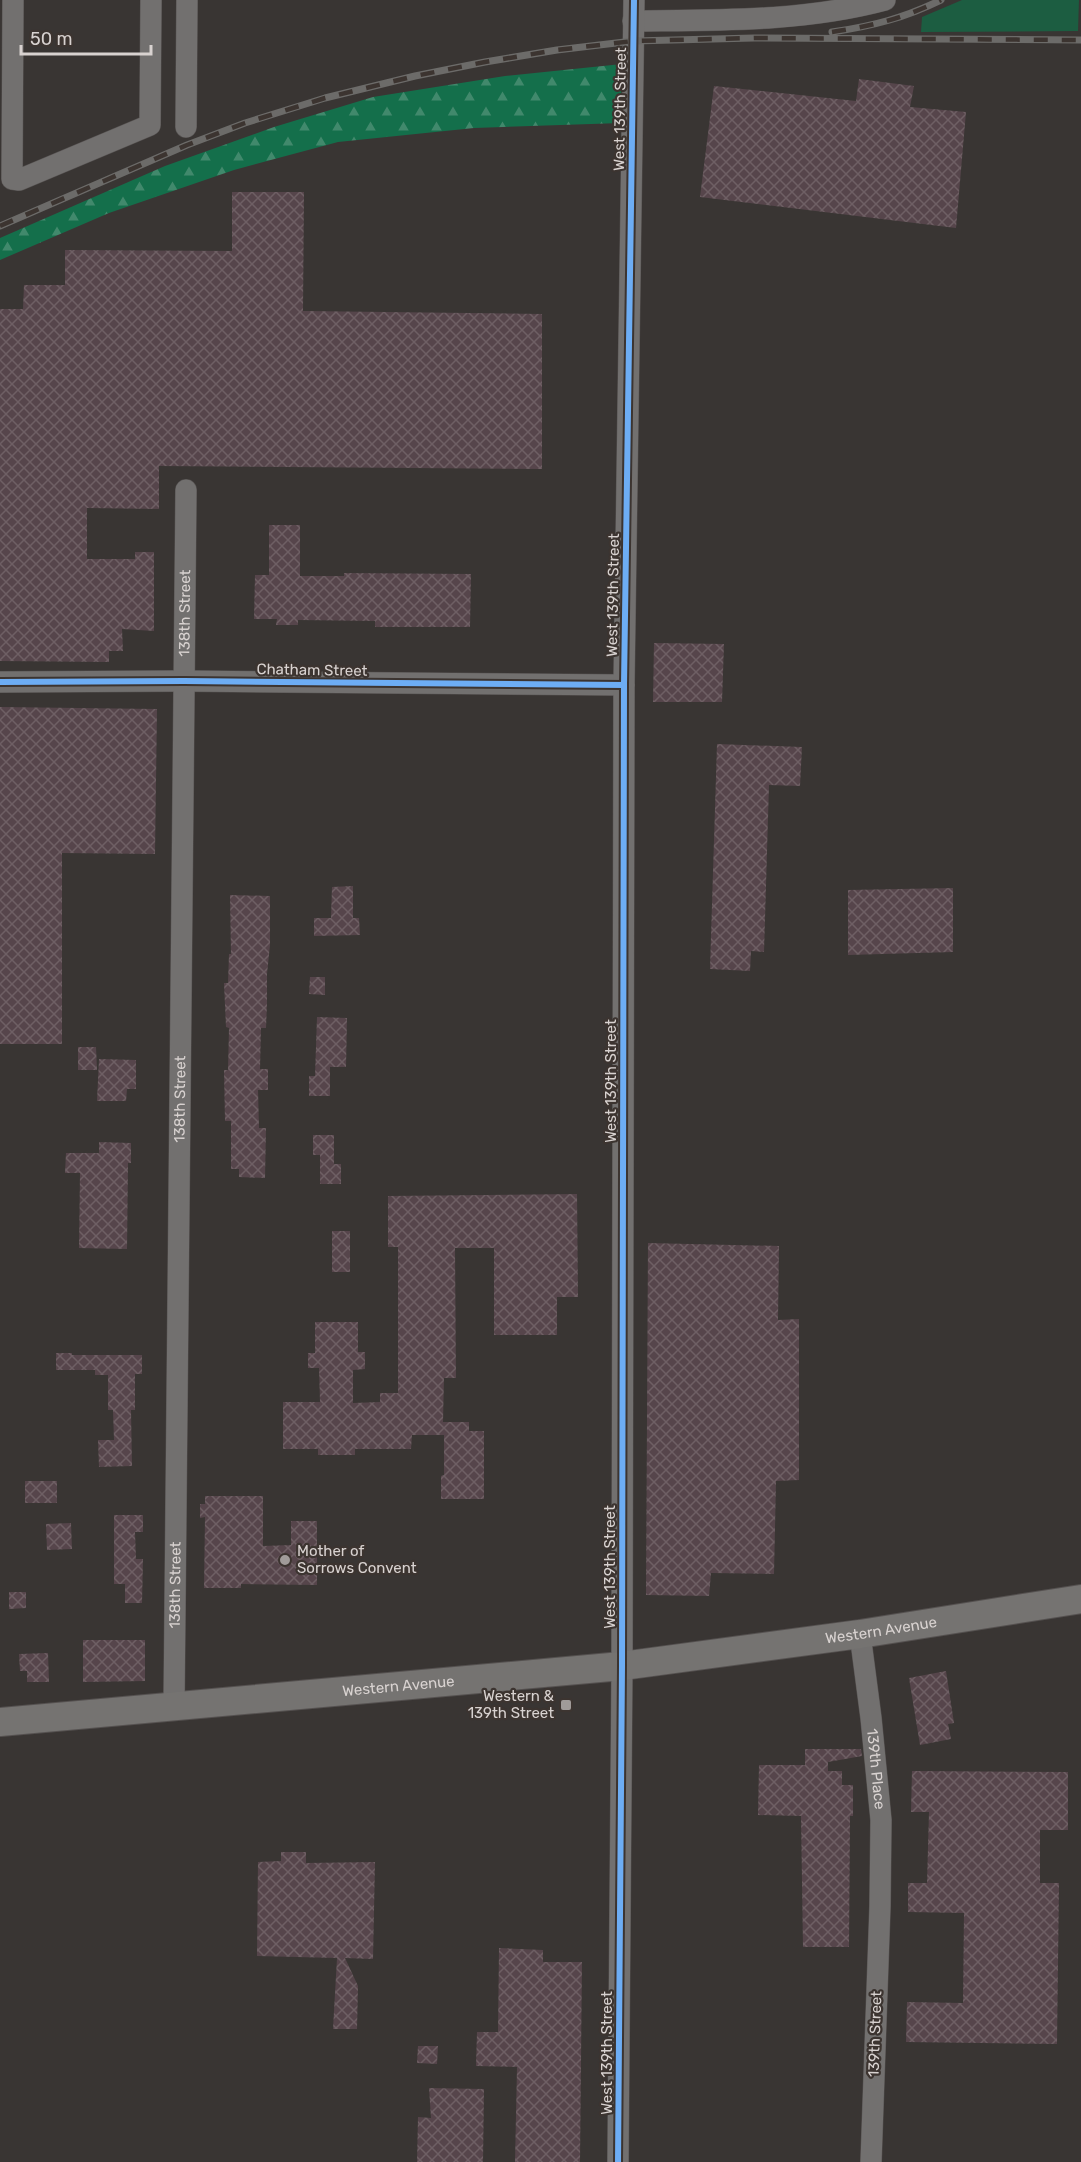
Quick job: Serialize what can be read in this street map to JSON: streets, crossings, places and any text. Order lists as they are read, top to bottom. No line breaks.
{"streets":{"main road":["Western Avenue"],"street":["West 139th Street","138th Street","Chatham Street","139th Place","139th Street"]},"crossings":[["West 139th Street","Chatham Street"],["West 139th Street","Western Avenue"],["138th Street","Chatham Street"],["138th Street","Western Avenue"],["Western Avenue","139th Place"],["139th Place","139th Street"]],"places":{"other":["Mother of Sorrows Convent"],"transit":["Western & 139th Street"]},"scale_bar":"50 m"}
